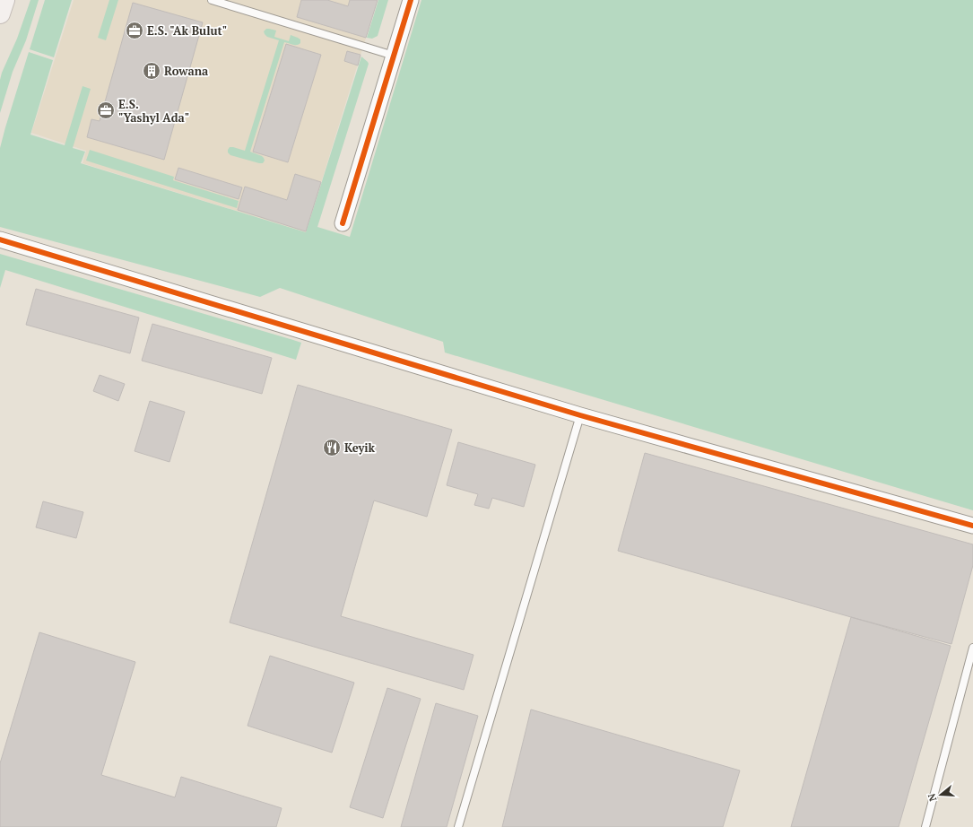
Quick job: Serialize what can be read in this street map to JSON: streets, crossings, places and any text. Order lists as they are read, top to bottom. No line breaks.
{"places":{"office":["E.S. \"Ak Bulut\"","E.S. \"Yashyl Ada\""],"building":["Rowana"],"restaurant":["Keyik"]},"north":"left"}
